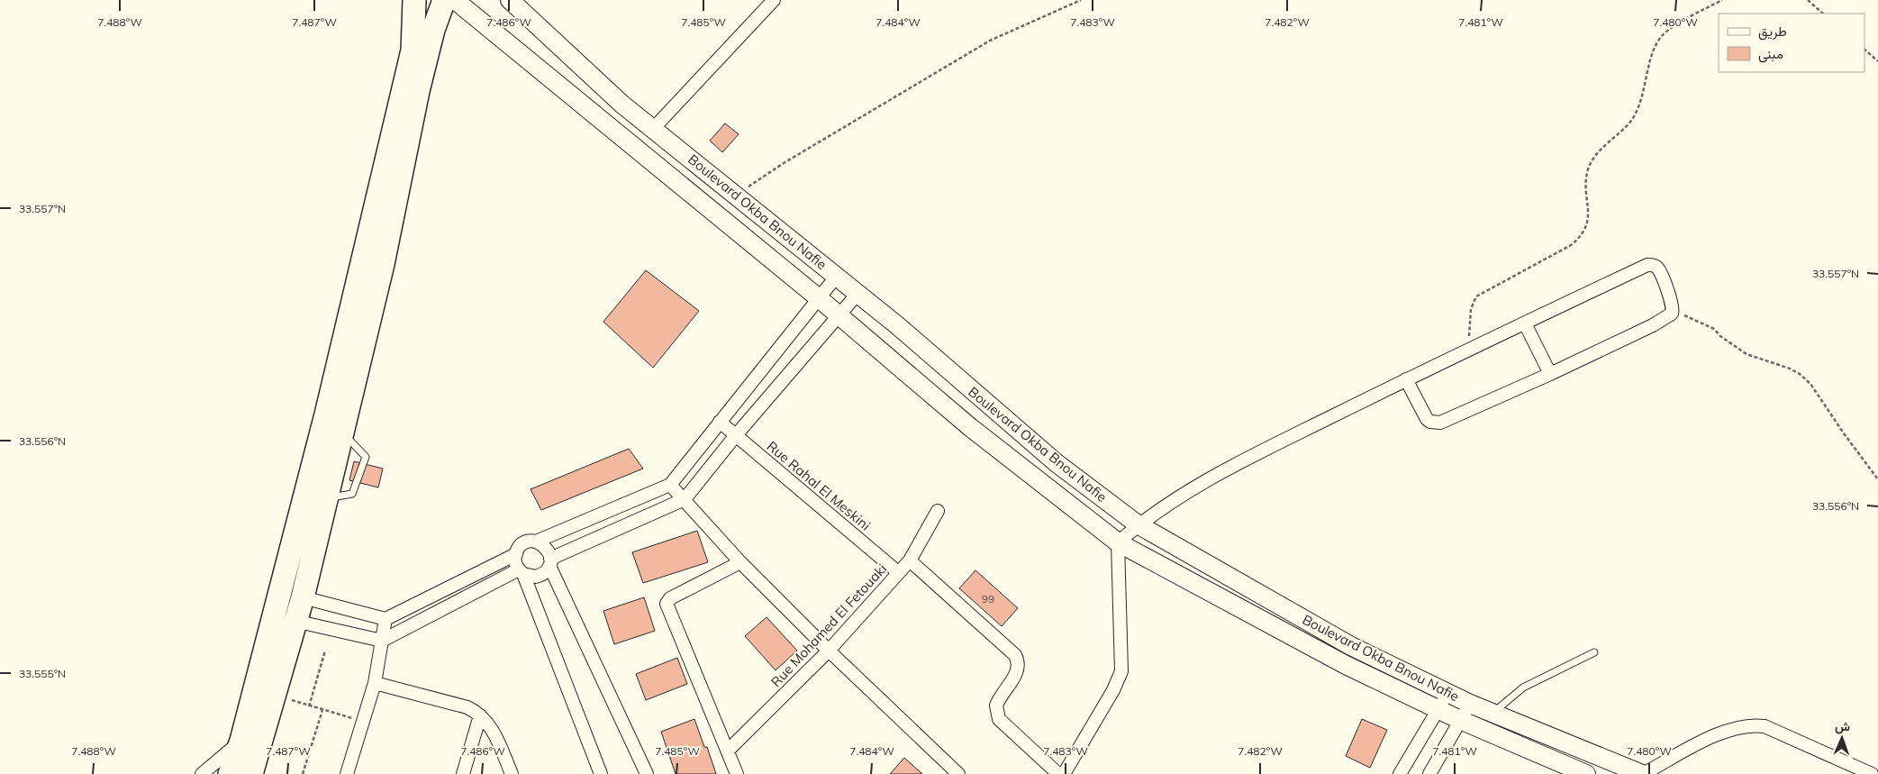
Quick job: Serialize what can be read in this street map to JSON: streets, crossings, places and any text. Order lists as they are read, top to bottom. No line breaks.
{"streets":{"main road":["Boulevard Okba Bnou Nafie"],"street":["Rue Rahal El Meskini","Rue Mohamed El Fetouaki"]},"crossings":[["Rue Rahal El Meskini","Rue Mohamed El Fetouaki"]],"house_numbers":["99"],"legend":["طريق","مبنى"],"north":"top","coordinates":["7.488°W","7.487°W","7.486°W","7.485°W","7.484°W","7.483°W","7.482°W","7.481°W","7.480°W","33.557°N","33.556°N","33.555°N"]}
